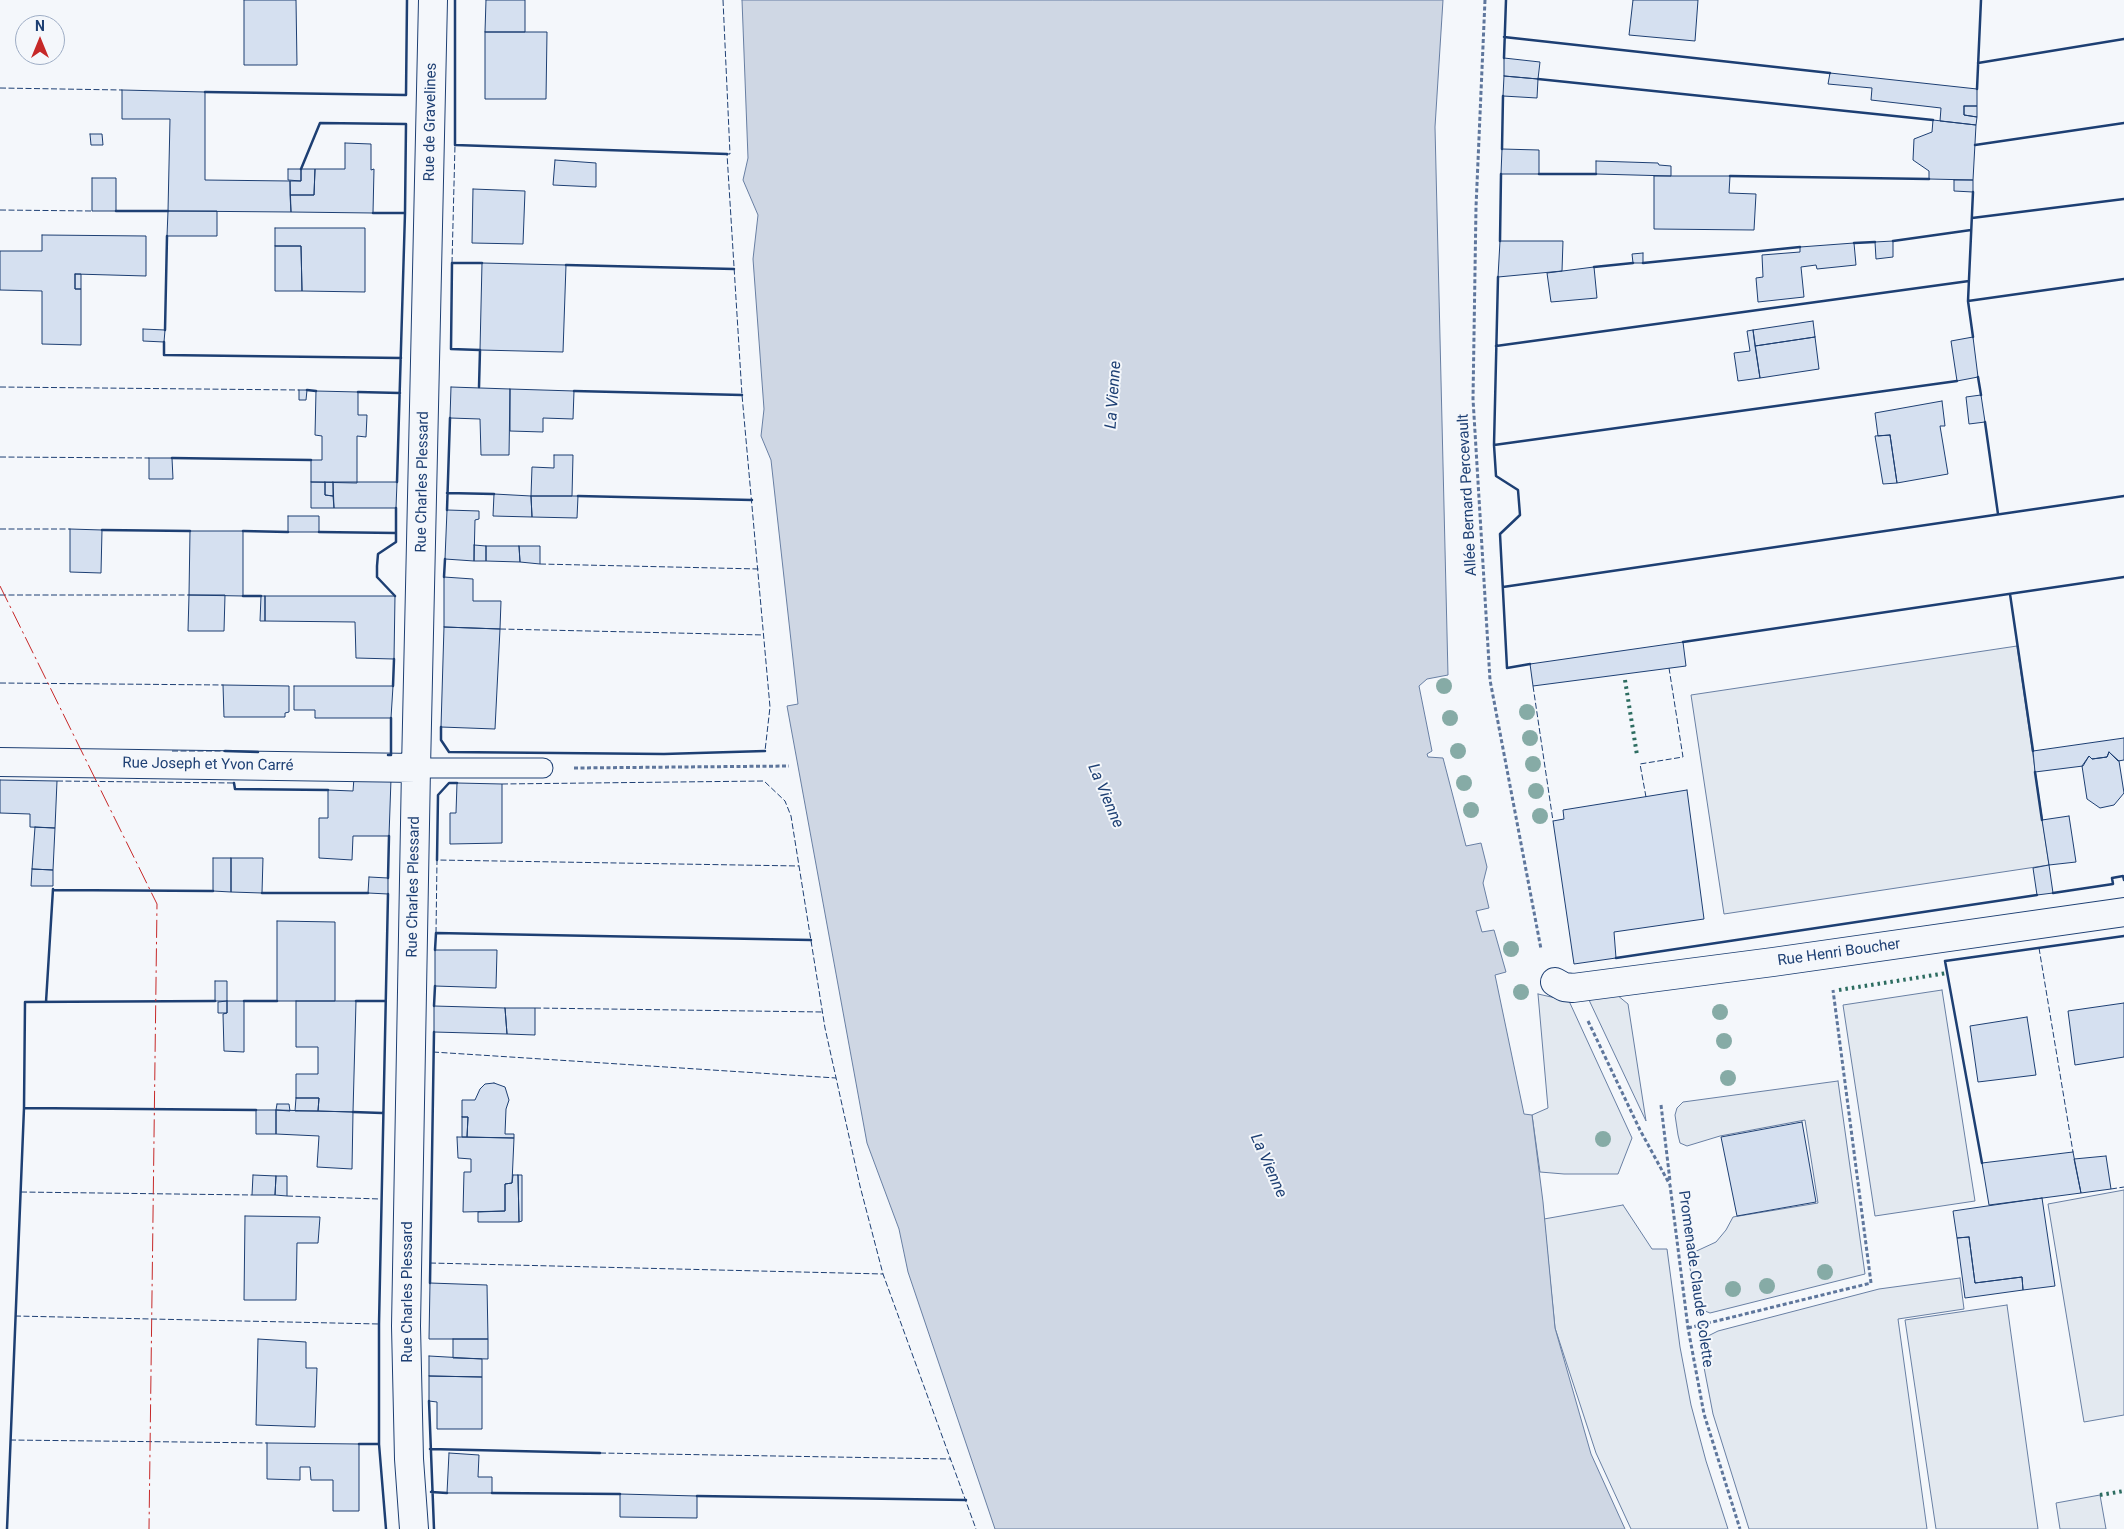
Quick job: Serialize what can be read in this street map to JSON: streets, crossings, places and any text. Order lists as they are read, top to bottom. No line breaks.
{"streets":{"street":["Rue de Gravelines","Rue Charles Plessard","Rue Joseph et Yvon Carré","Rue Henri Boucher"],"path":["Allée Bernard Percevault","Promenade Claude Colette"]},"crossings":[["Rue de Gravelines","Rue Charles Plessard"],["Rue Charles Plessard","Rue Joseph et Yvon Carré"],["Allée Bernard Percevault","Rue Henri Boucher"],["Allée Bernard Percevault","Promenade Claude Colette"],["Rue Henri Boucher","Promenade Claude Colette"]],"water":["La Vienne"],"north":"top"}
